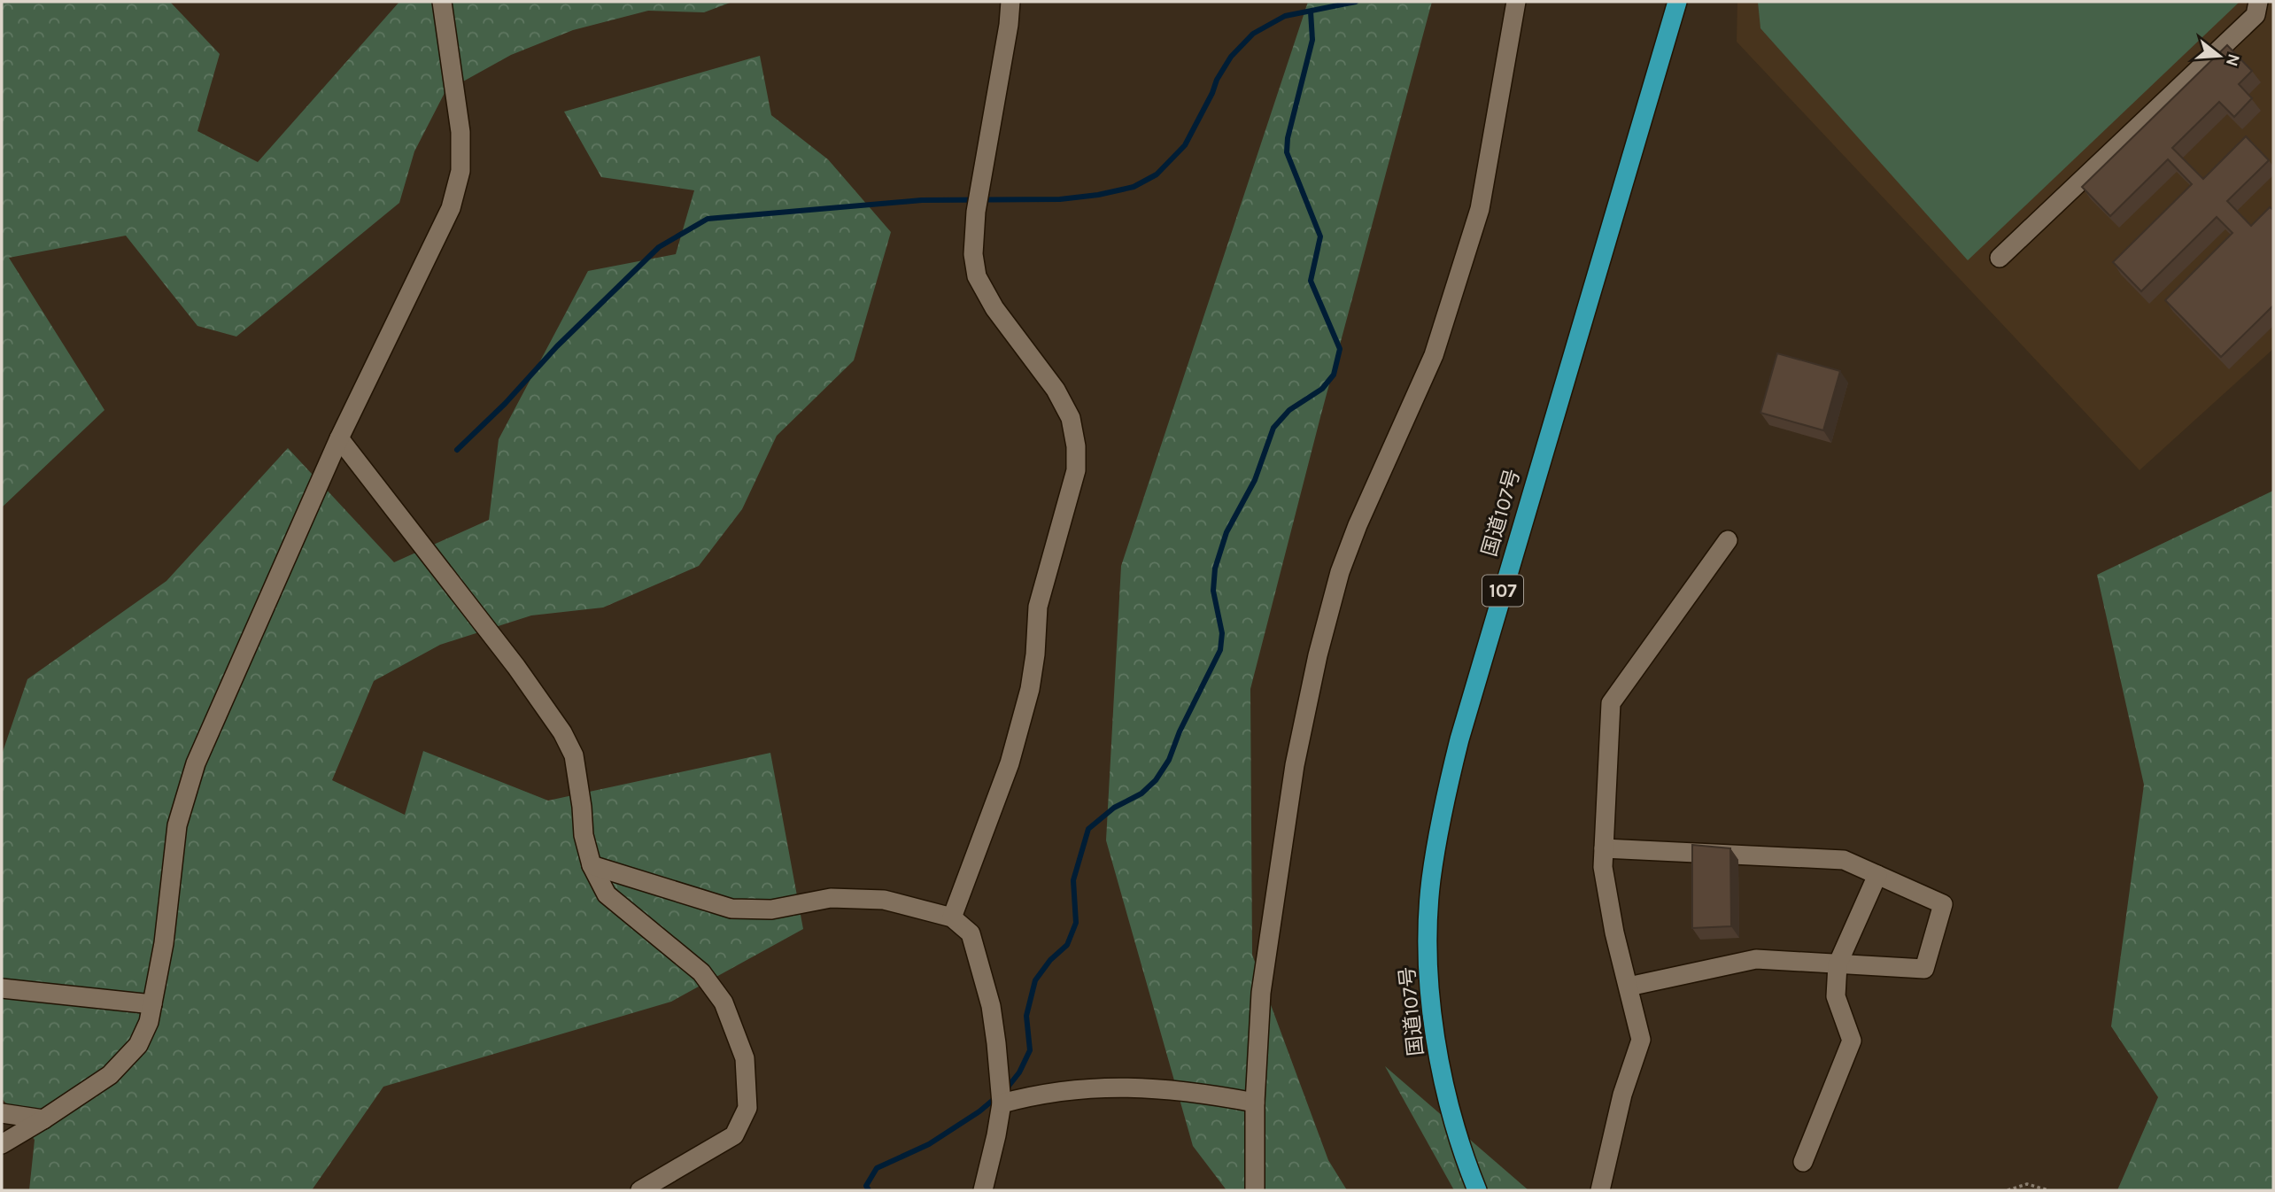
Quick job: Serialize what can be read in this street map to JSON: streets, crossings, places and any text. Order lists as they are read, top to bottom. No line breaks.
{"streets":{"highway":["国道107号","107"]},"north":"right"}
